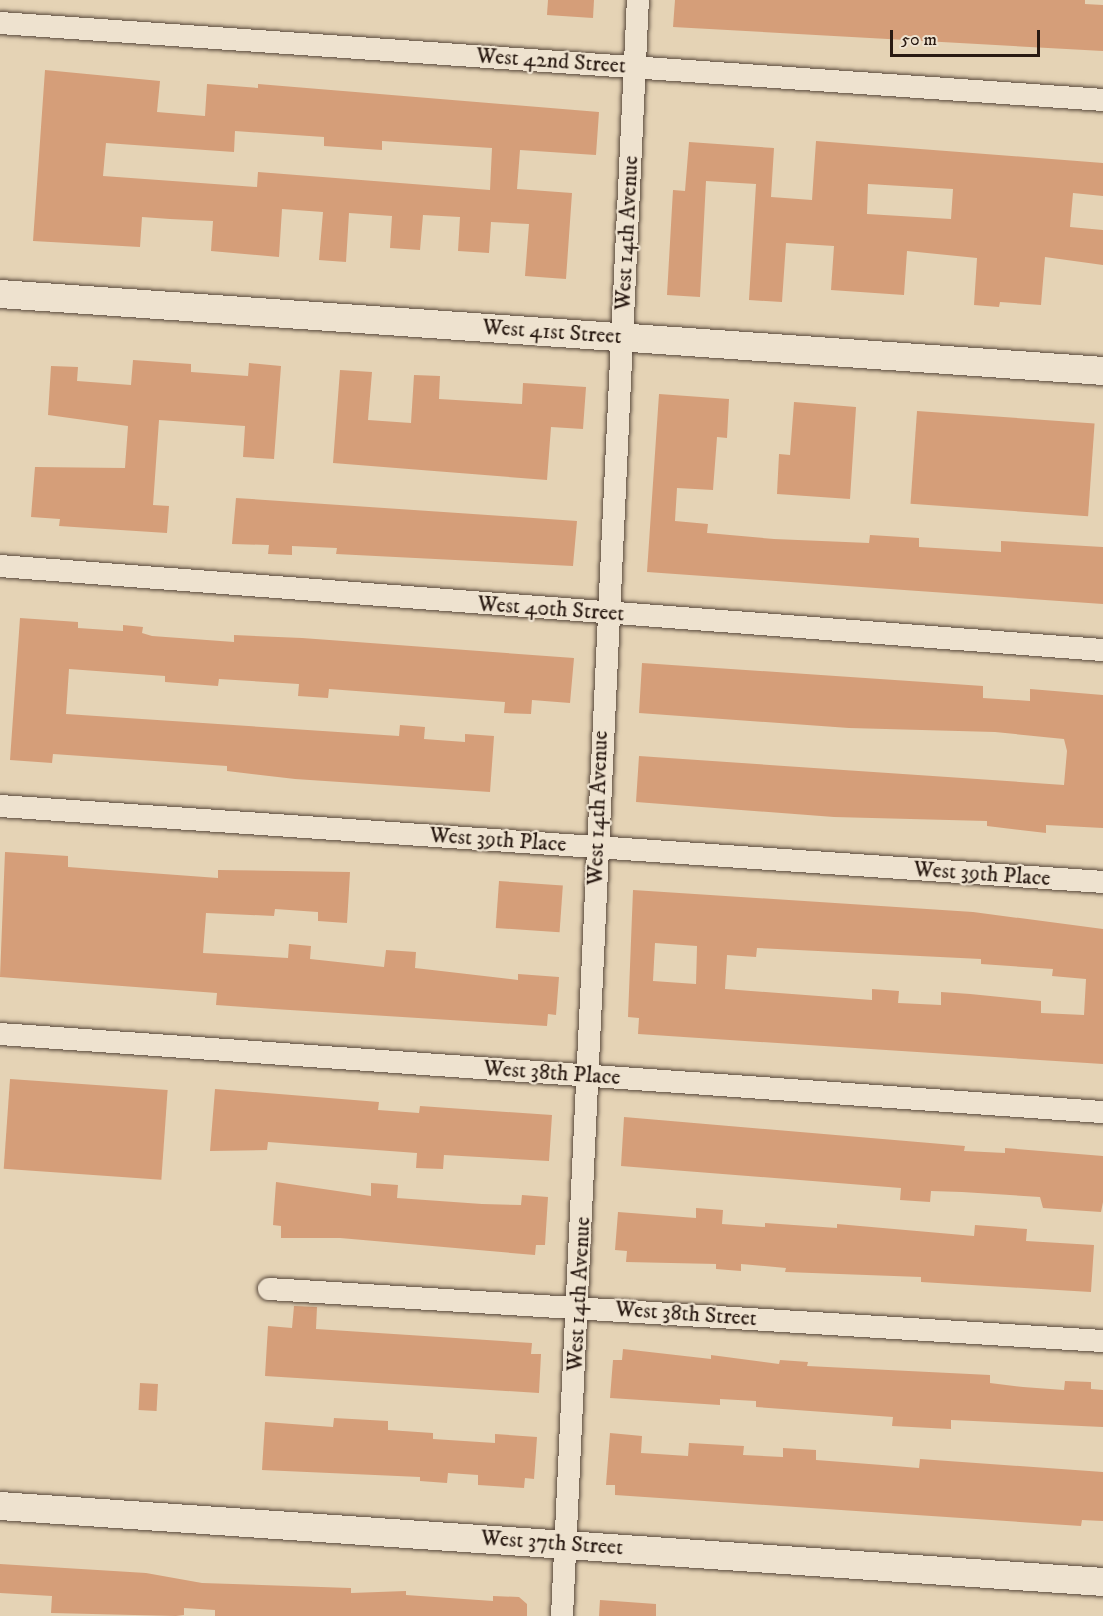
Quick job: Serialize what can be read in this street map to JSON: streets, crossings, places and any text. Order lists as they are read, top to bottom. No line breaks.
{"streets":{"street":["West 42nd Street","West 14th Avenue","West 41st Street","West 40th Street","West 39th Place","West 38th Place","West 38th Street","West 37th Street"]},"crossings":[["West 42nd Street","West 14th Avenue"],["West 14th Avenue","West 41st Street"],["West 14th Avenue","West 40th Street"],["West 14th Avenue","West 39th Place"],["West 14th Avenue","West 38th Place"],["West 14th Avenue","West 38th Street"],["West 14th Avenue","West 37th Street"]],"scale_bar":"50 m"}
